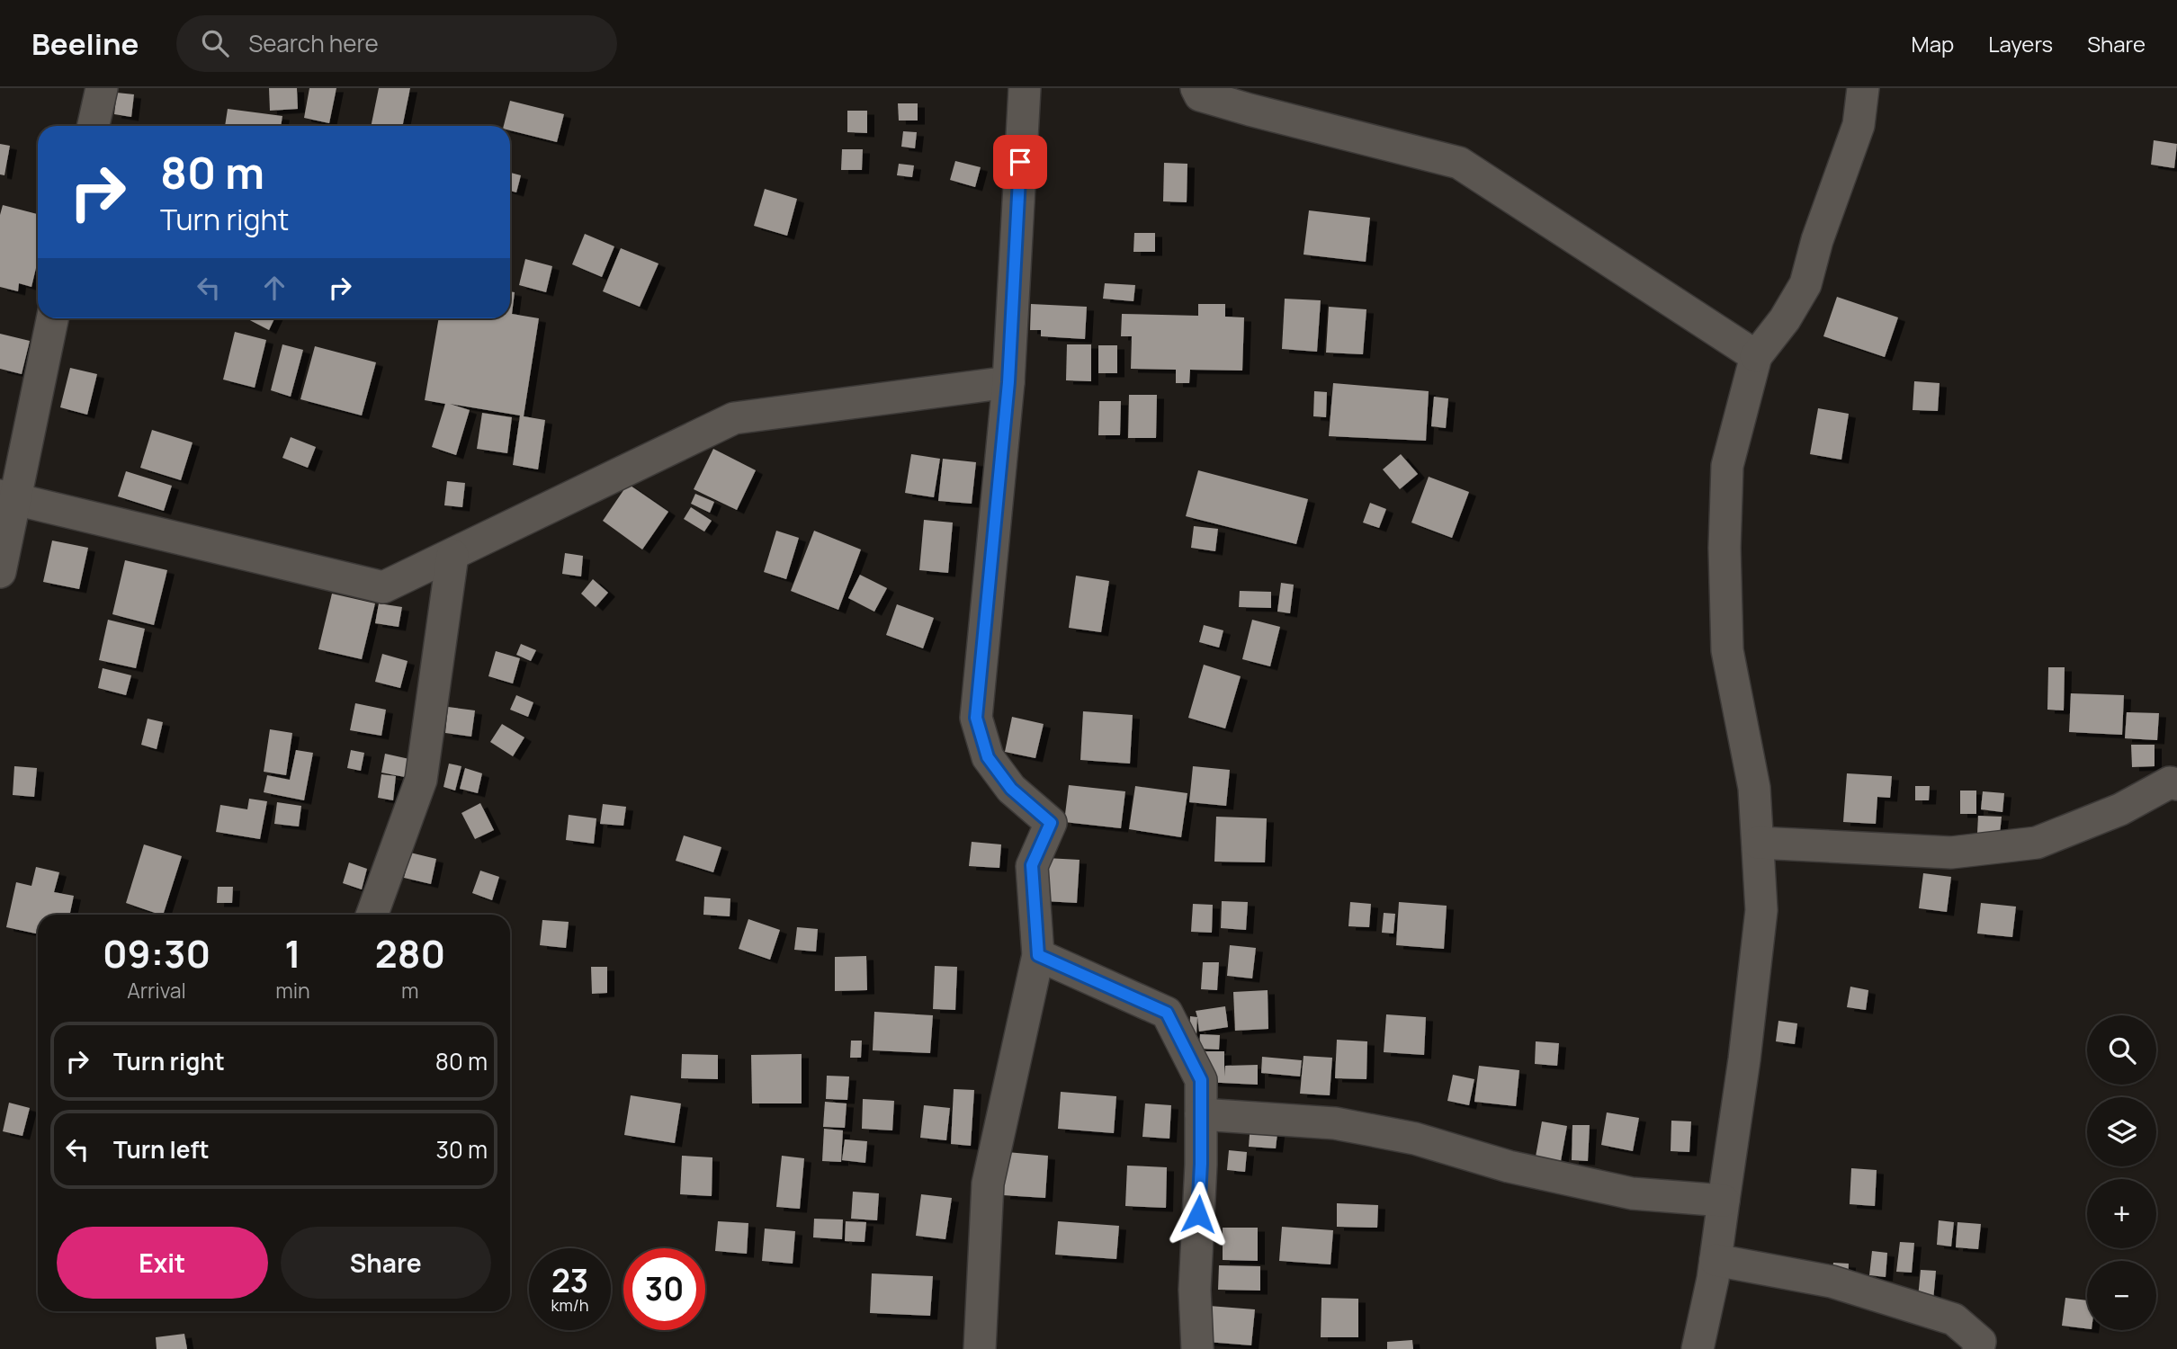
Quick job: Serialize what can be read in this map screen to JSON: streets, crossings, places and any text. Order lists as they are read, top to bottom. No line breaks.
{"page":{"header":"Beeline","search":"Search here","nav":["Map","Layers","Share"],"turn":["80 m","Turn right"],"eta":["09:30","Arrival","1","min","280","m"],"map_buttons":["+","−"],"list":[{"name":"Turn right","value":"80 m"},{"name":"Turn left","value":"30 m"}],"buttons":["Exit","Share"],"speed":"23 km/h","limit":"30"}}
